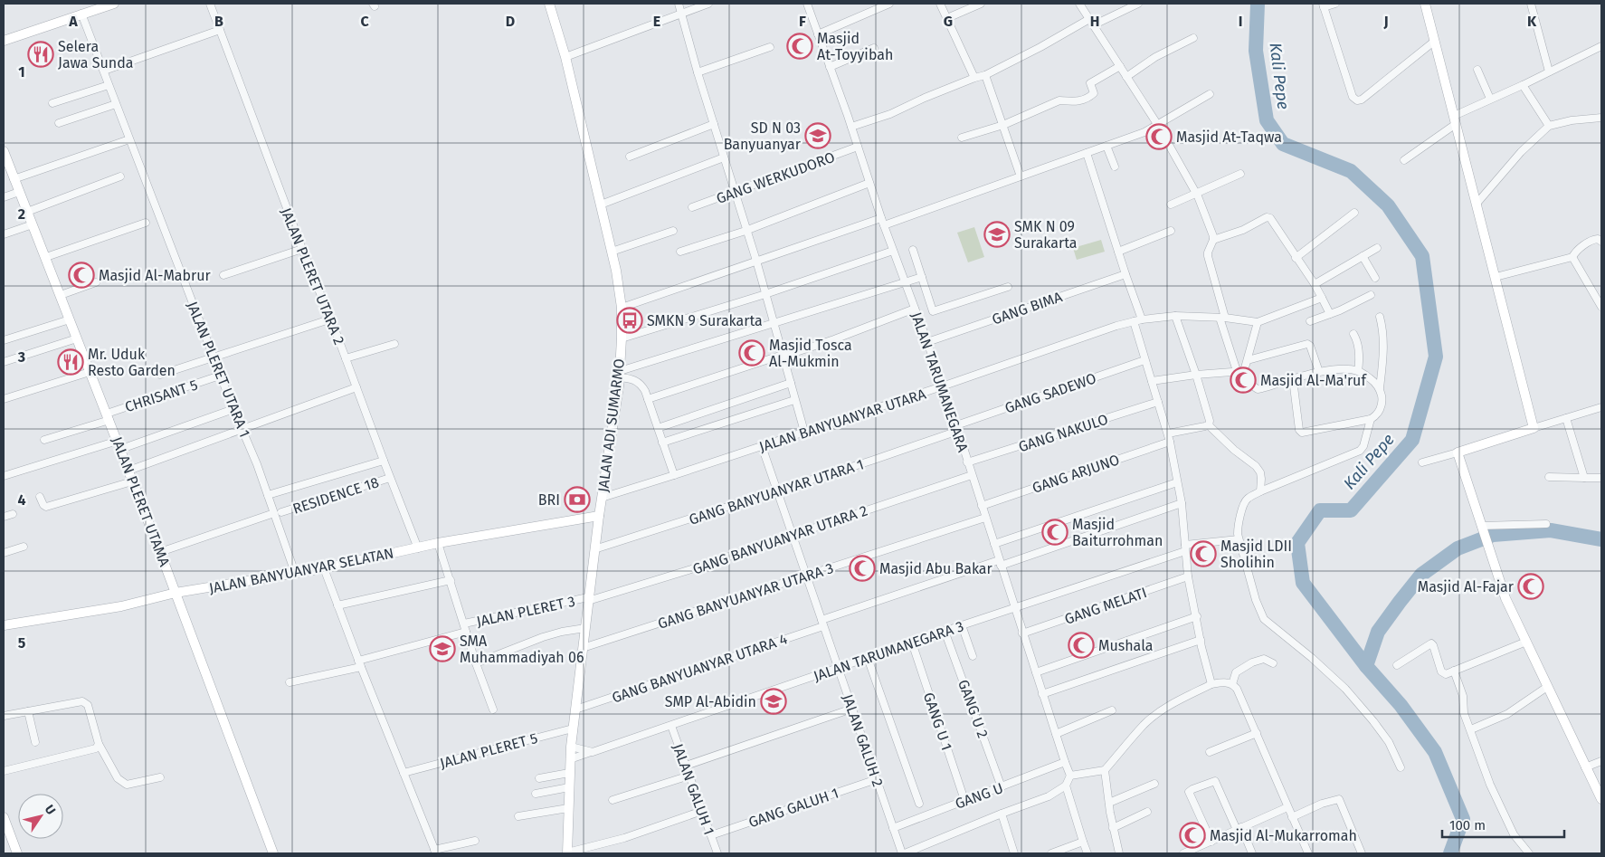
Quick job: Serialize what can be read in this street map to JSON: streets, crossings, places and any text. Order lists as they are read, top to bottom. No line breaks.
{"streets":{"street":["GANG WERKUDORO","JALAN PLERET UTARA 2","GANG BIMA","JALAN PLERET UTARA 1","JALAN TARUMANEGARA","GANG SADEWO","CHRISANT 5","JALAN BANYUANYAR UTARA","JALAN ADI SUMARMO","GANG NAKULO","GANG ARJUNO","GANG BANYUANYAR UTARA 1","RESIDENCE 18","JALAN PLERET UTAMA","GANG BANYUANYAR UTARA 2","JALAN BANYUANYAR SELATAN","GANG BANYUANYAR UTARA 3","GANG MELATI","JALAN PLERET 3","JALAN TARUMANEGARA 3","GANG BANYUANYAR UTARA 4","GANG U 2","GANG U 1","JALAN GALUH 2","JALAN PLERET 5","JALAN GALUH 1","GANG U","GANG GALUH 1"]},"crossings":[["GANG WERKUDORO","JALAN TARUMANEGARA"],["JALAN PLERET UTARA 2","RESIDENCE 18"],["JALAN PLERET UTARA 2","JALAN BANYUANYAR SELATAN"],["GANG BIMA","JALAN TARUMANEGARA"],["JALAN PLERET UTARA 1","RESIDENCE 18"],["JALAN PLERET UTARA 1","JALAN BANYUANYAR SELATAN"],["JALAN TARUMANEGARA","GANG SADEWO"],["JALAN TARUMANEGARA","JALAN BANYUANYAR UTARA"],["JALAN TARUMANEGARA","GANG NAKULO"],["JALAN TARUMANEGARA","GANG ARJUNO"],["JALAN TARUMANEGARA","GANG BANYUANYAR UTARA 1"],["JALAN TARUMANEGARA","GANG BANYUANYAR UTARA 2"],["JALAN TARUMANEGARA","GANG BANYUANYAR UTARA 3"],["JALAN TARUMANEGARA","GANG MELATI"],["JALAN TARUMANEGARA","JALAN TARUMANEGARA 3"],["JALAN TARUMANEGARA","GANG BANYUANYAR UTARA 4"],["JALAN TARUMANEGARA","GANG U"],["GANG SADEWO","GANG BANYUANYAR UTARA 1"],["CHRISANT 5","JALAN PLERET UTAMA"],["JALAN BANYUANYAR UTARA","JALAN ADI SUMARMO"],["JALAN BANYUANYAR UTARA","JALAN GALUH 2"],["JALAN ADI SUMARMO","GANG BANYUANYAR UTARA 1"],["JALAN ADI SUMARMO","GANG BANYUANYAR UTARA 2"],["JALAN ADI SUMARMO","JALAN BANYUANYAR SELATAN"],["JALAN ADI SUMARMO","GANG BANYUANYAR UTARA 3"],["JALAN ADI SUMARMO","JALAN PLERET 3"],["JALAN ADI SUMARMO","JALAN TARUMANEGARA 3"],["JALAN ADI SUMARMO","GANG BANYUANYAR UTARA 4"],["JALAN ADI SUMARMO","JALAN PLERET 5"],["GANG BANYUANYAR UTARA 1","JALAN GALUH 2"],["RESIDENCE 18","JALAN PLERET UTAMA"],["JALAN PLERET UTAMA","JALAN BANYUANYAR SELATAN"],["GANG BANYUANYAR UTARA 2","JALAN PLERET 3"],["GANG BANYUANYAR UTARA 2","JALAN GALUH 2"],["GANG BANYUANYAR UTARA 3","JALAN GALUH 2"],["JALAN TARUMANEGARA 3","GANG U 2"],["JALAN TARUMANEGARA 3","GANG U 1"],["JALAN TARUMANEGARA 3","JALAN GALUH 2"],["JALAN TARUMANEGARA 3","JALAN GALUH 1"],["GANG BANYUANYAR UTARA 4","JALAN GALUH 2"],["GANG U 2","GANG U"],["GANG U 1","GANG U"],["JALAN GALUH 2","GANG U"],["JALAN GALUH 2","GANG GALUH 1"],["JALAN GALUH 1","GANG GALUH 1"]],"water":["Kali Pepe"],"places":{"mosque":["Masjid At-Toyyibah","Masjid At-Taqwa","Masjid Al-Mabrur","Masjid Tosca Al-Mukmin","Masjid Al-Ma'ruf","Masjid Baiturrohman","Masjid LDII Sholihin","Masjid Abu Bakar","Masjid Al-Fajar","Mushala","Masjid Al-Mukarromah"],"restaurant":["Selera Jawa Sunda","Mr. Uduk Resto Garden"],"school or university":["SD N 03 Banyuanyar","SMK N 09 Surakarta","SMA Muhammadiyah 06","SMP Al-Abidin"],"bus stop":["SMKN 9 Surakarta"],"bank":["BRI"]},"scale_bar":"100 m","north":"top right","grid":{"columns":["A","B","C","D","E","F","G","H","I","J","K"],"rows":["1","2","3","4","5"]}}
